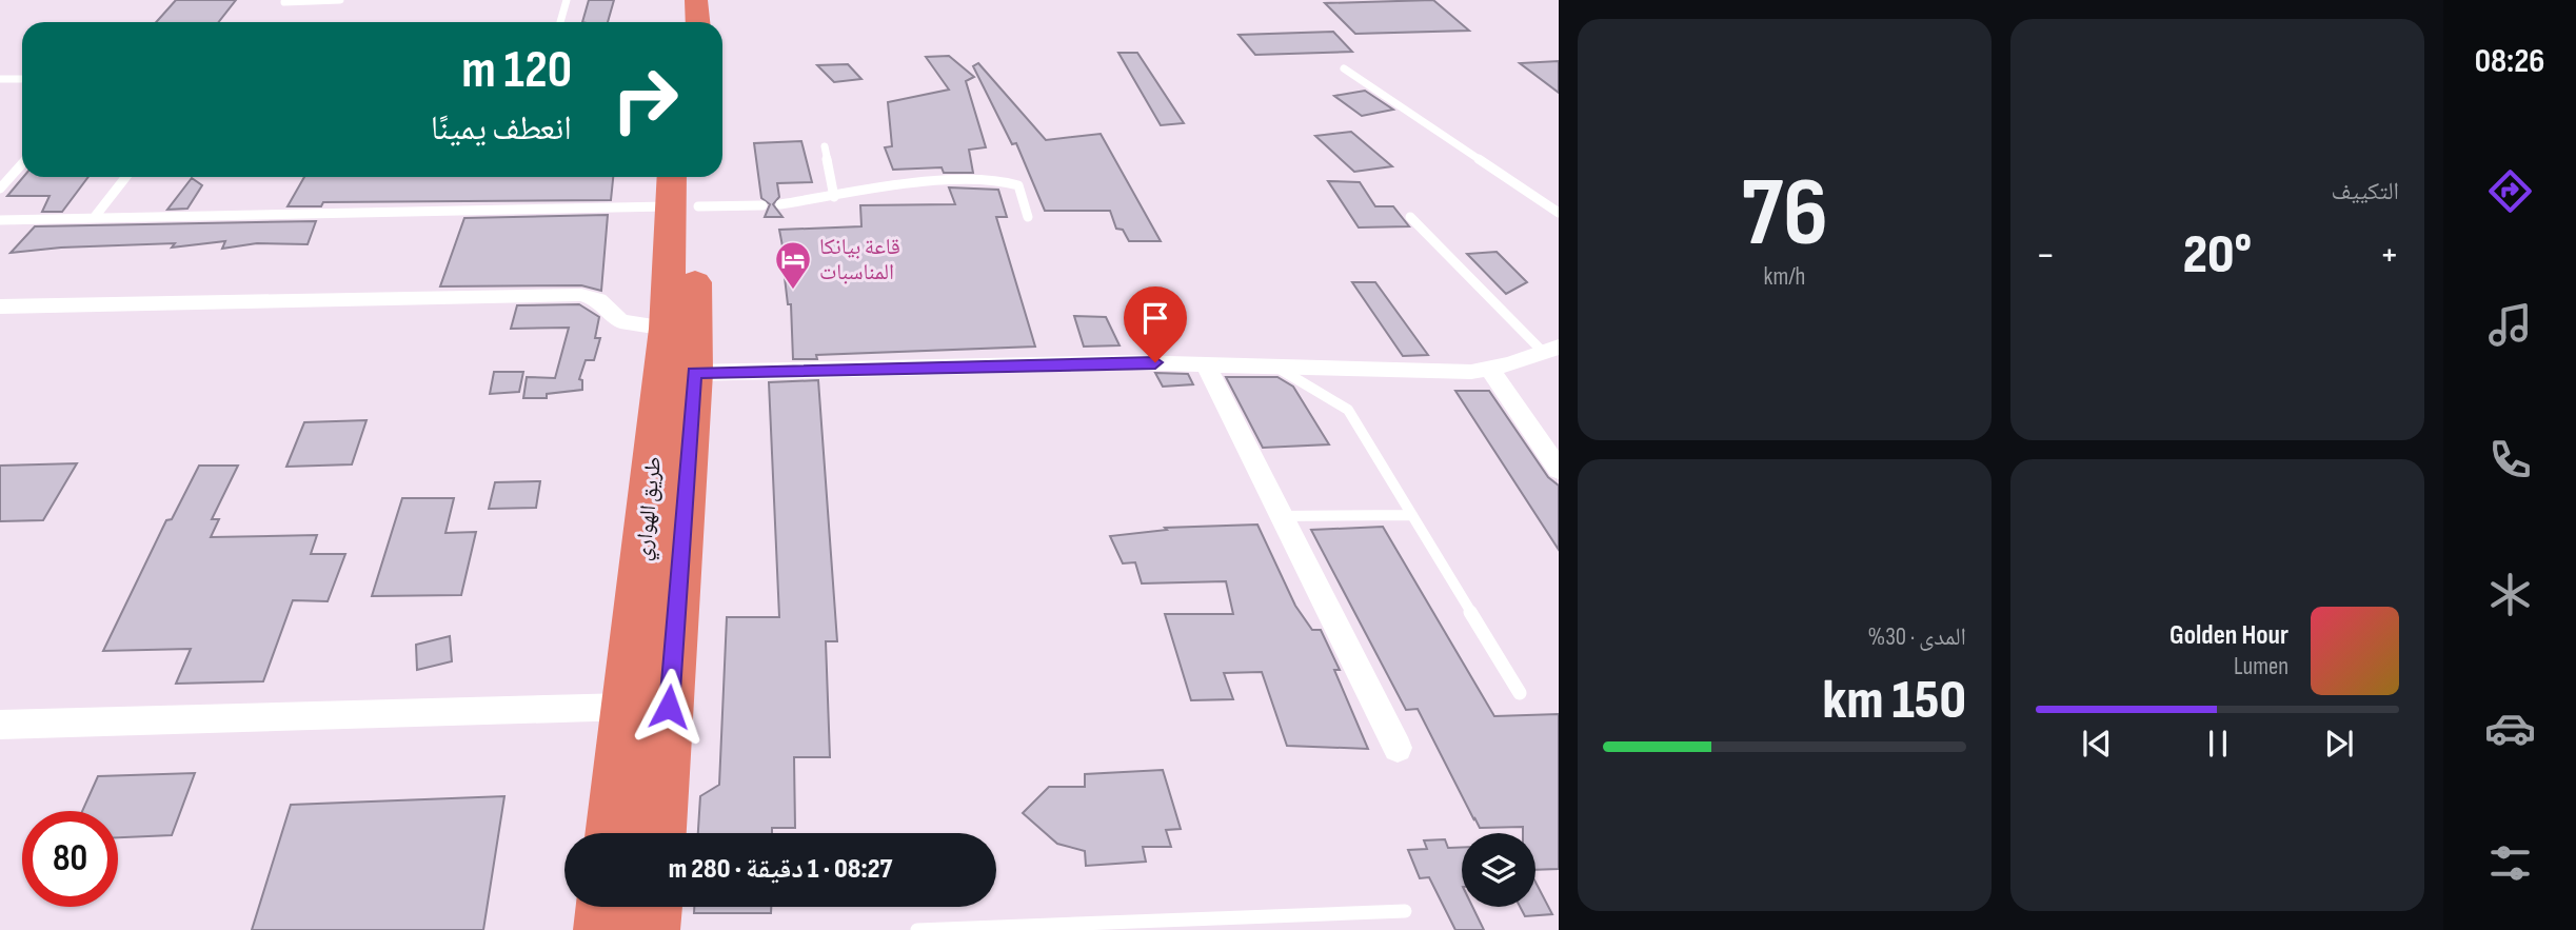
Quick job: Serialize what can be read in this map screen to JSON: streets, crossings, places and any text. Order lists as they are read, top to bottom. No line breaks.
{"streets":{"highway":["طريق الهواري"]},"places":{"hotel":["قاعة بيانكا المناسبات"]},"page":{"tabs":"08:26","tile":["التكييف",["76","km/h"],["المدى · 30%","150 km"]],"turn":["120 m","انعطف يمينًا"],"heat":["−","20°","+"],"song":["Golden Hour","Lumen"],"limit":"80","trip":"08:27 · 1 دقيقة · 280 m"}}
